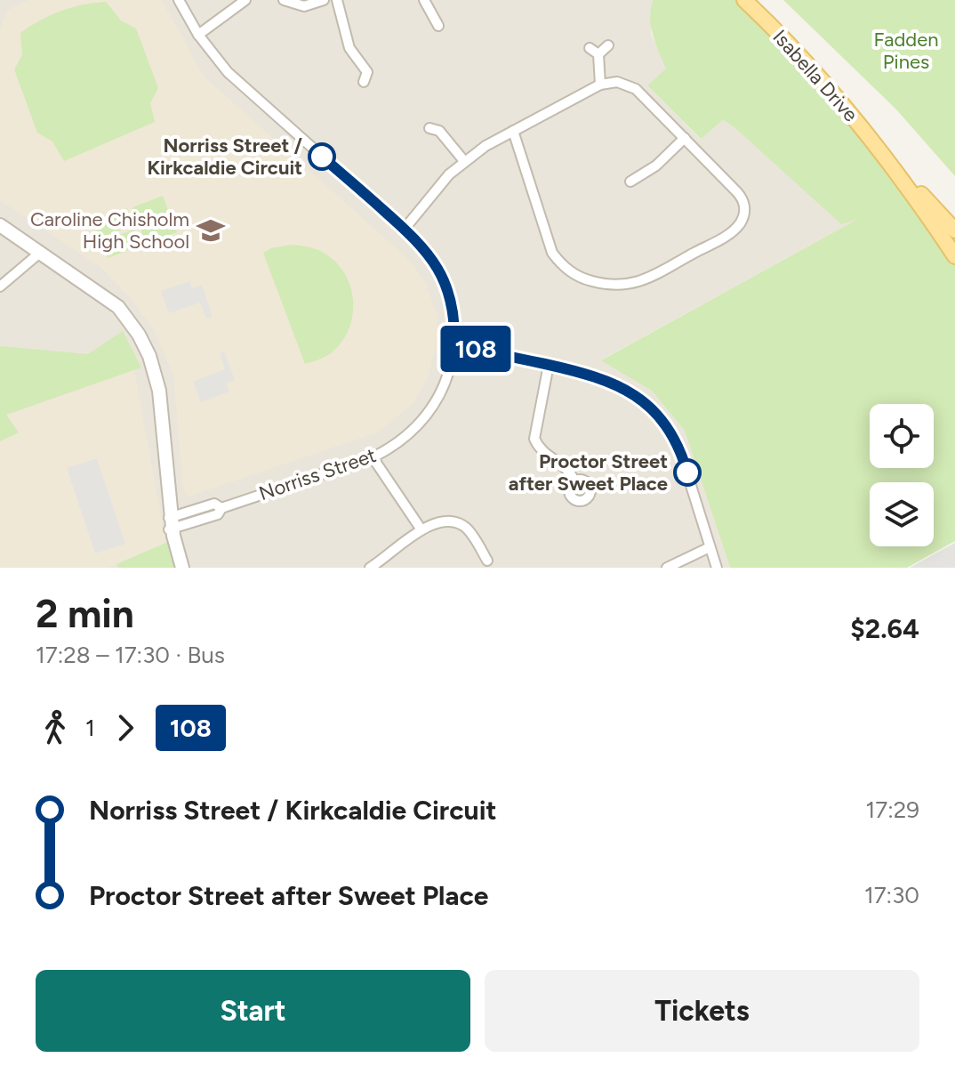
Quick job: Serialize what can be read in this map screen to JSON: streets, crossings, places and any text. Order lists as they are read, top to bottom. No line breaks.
{"streets":{"main road":["Isabella Drive"],"street":["Norriss Street"]},"parks":["Fadden Pines"],"places":{"other":["Norriss Street / Kirkcaldie Circuit","Proctor Street after Sweet Place"],"school or university":["Caroline Chisholm High School"]},"lines":["bus line 108"],"page":{"on_map":"108","heading":["2 min","17:28 – 17:30 · Bus","$2.64"],"legs":["1","108"],"list":[{"name":"Norriss Street / Kirkcaldie Circuit","value":"17:29"},{"name":"Proctor Street after Sweet Place","value":"17:30"}],"buttons":["Start","Tickets"]}}
